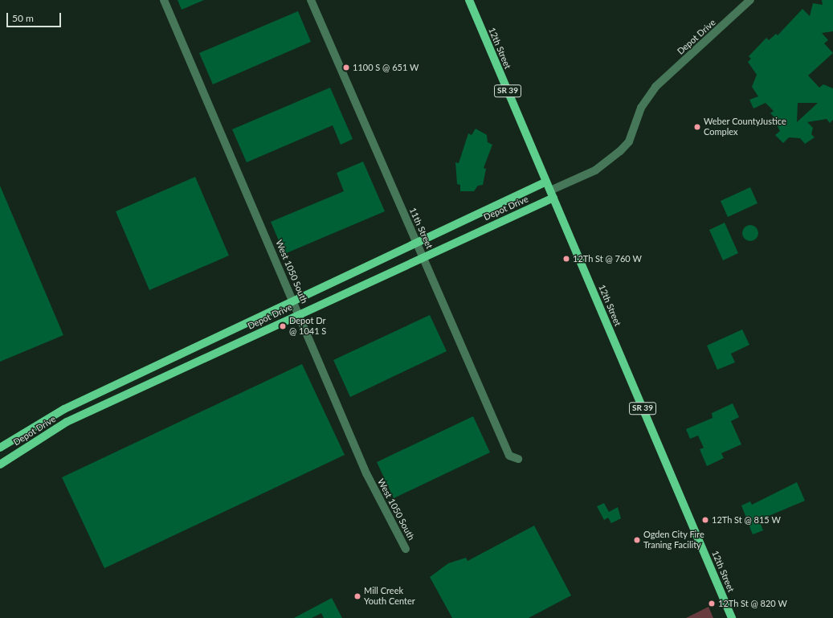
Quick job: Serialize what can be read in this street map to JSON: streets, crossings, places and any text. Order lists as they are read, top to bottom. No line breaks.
{"streets":{"main road":["Depot Drive","12th Street","SR 39"],"street":["11th Street","West 1050 South"]},"crossings":[["Depot Drive","12th Street"],["Depot Drive","11th Street"],["Depot Drive","West 1050 South"]],"places":["1100 S @ 651 W","Weber CountyJustice Complex","12Th St @ 760 W","Depot Dr @ 1041 S","12Th St @ 815 W","Ogden City Fire Traning Facility","Mill Creek Youth Center","12Th St @ 820 W"],"scale_bar":"50 m"}
